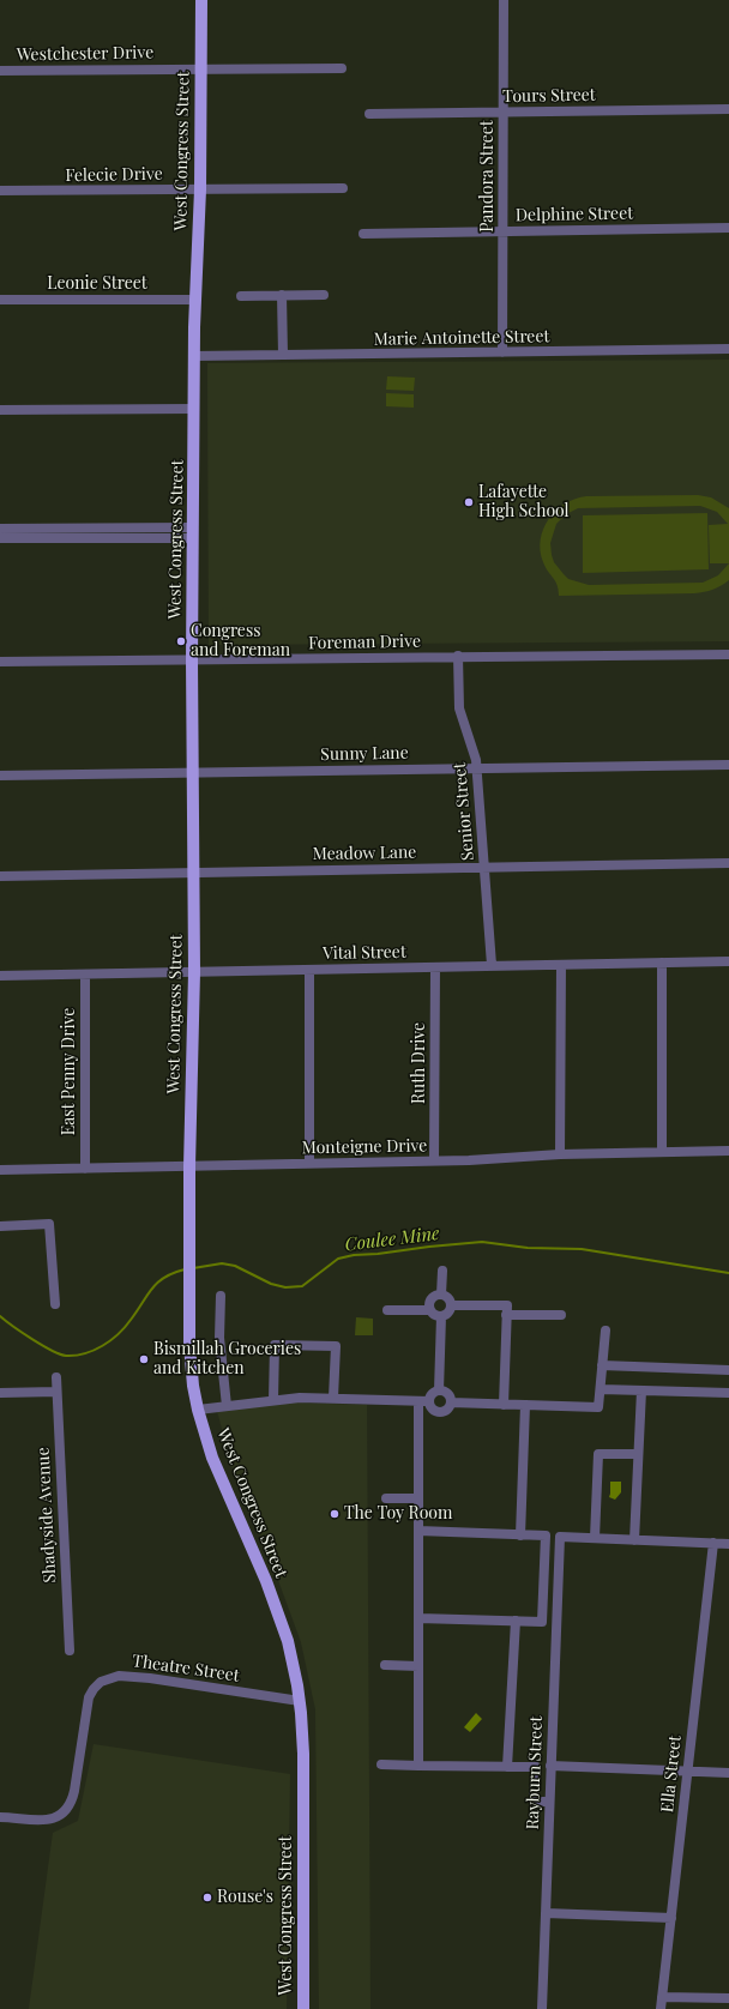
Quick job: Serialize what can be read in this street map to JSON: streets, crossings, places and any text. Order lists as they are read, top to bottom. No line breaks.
{"streets":{"main road":["West Congress Street"],"street":["Westchester Drive","Tours Street","Felecie Drive","Pandora Street","Delphine Street","Leonie Street","Marie Antoinette Street","Foreman Drive","Sunny Lane","Senior Street","Meadow Lane","Vital Street","Ruth Drive","East Penny Drive","Monteigne Drive","Shadyside Avenue","Theatre Street","Rayburn Street","Ella Street"]},"crossings":[["Westchester Drive","West Congress Street"],["Tours Street","Pandora Street"],["West Congress Street","Felecie Drive"],["West Congress Street","Leonie Street"],["West Congress Street","Marie Antoinette Street"],["West Congress Street","Foreman Drive"],["West Congress Street","Sunny Lane"],["West Congress Street","Meadow Lane"],["West Congress Street","Vital Street"],["West Congress Street","Monteigne Drive"],["West Congress Street","Theatre Street"],["Pandora Street","Delphine Street"],["Pandora Street","Marie Antoinette Street"],["Foreman Drive","Senior Street"],["Sunny Lane","Senior Street"],["Senior Street","Meadow Lane"],["Senior Street","Vital Street"],["Vital Street","Ruth Drive"],["Vital Street","East Penny Drive"],["Ruth Drive","Monteigne Drive"],["East Penny Drive","Monteigne Drive"]],"water":["Coulee Mine"],"places":["Lafayette High School","Congress and Foreman","Bismillah Groceries and Kitchen","The Toy Room","Rouse's"]}
